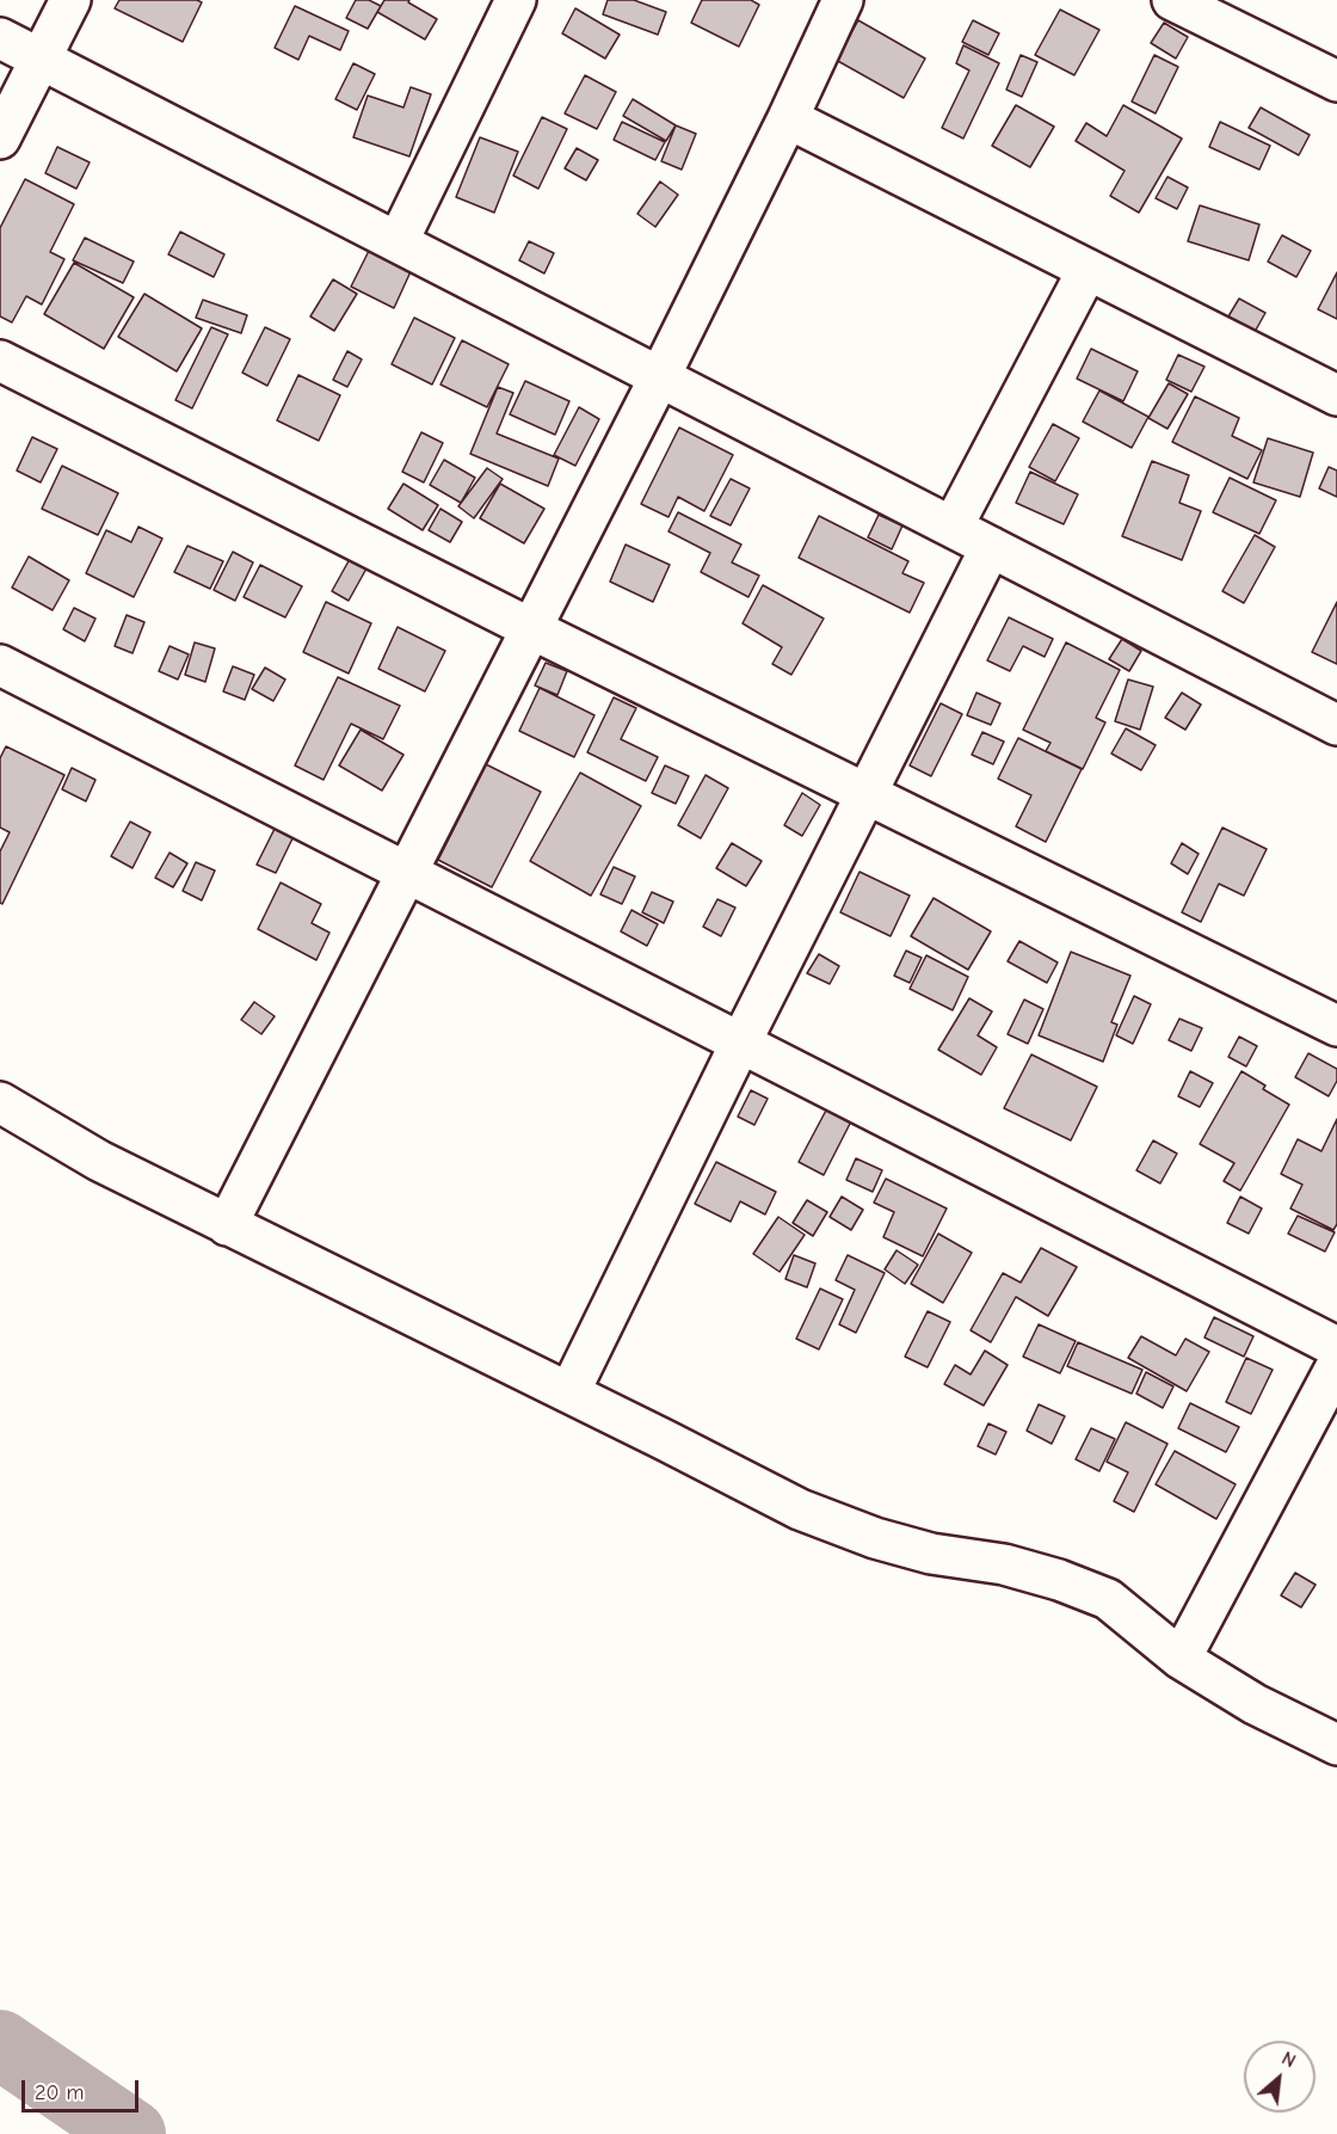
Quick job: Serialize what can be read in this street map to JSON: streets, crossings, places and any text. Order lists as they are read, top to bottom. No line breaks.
{"scale_bar":"20 m","north":"top right"}
